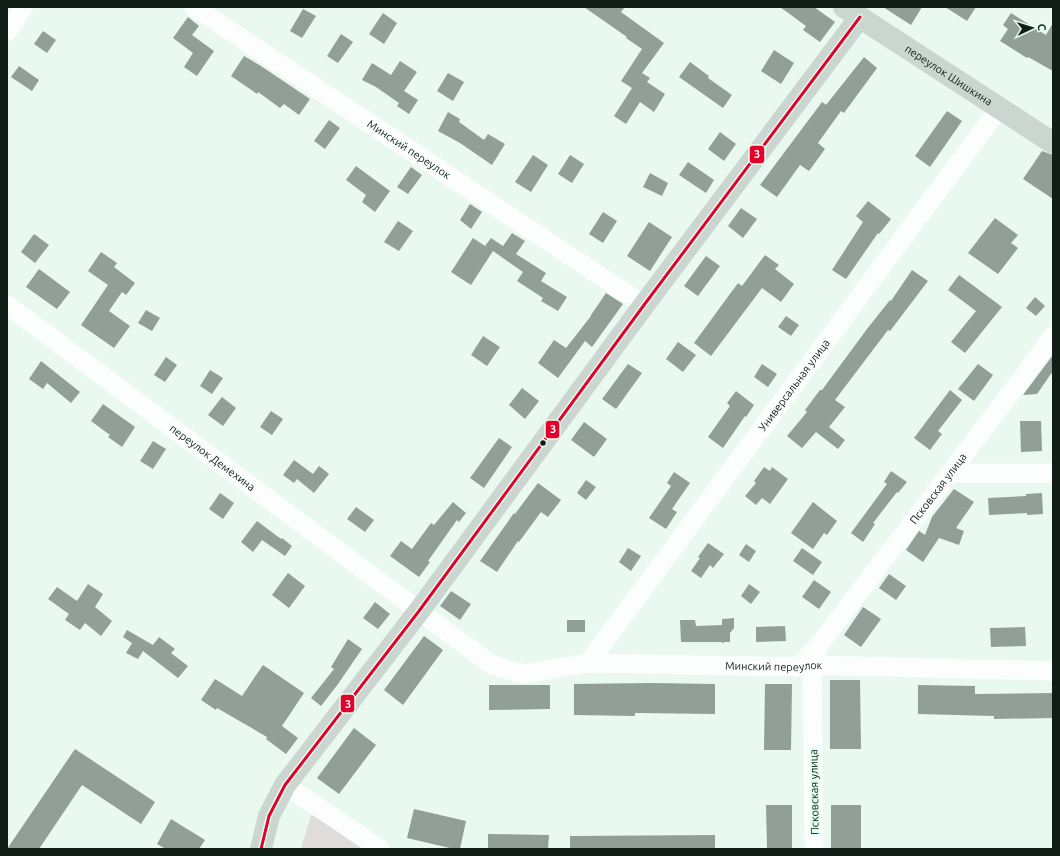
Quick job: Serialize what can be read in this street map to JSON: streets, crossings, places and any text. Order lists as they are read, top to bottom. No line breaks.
{"streets":{"main road":["переулок Шишкина"],"street":["Минский переулок","Универсальная улица","переулок Демехина","Псковская улица"]},"crossings":[["переулок Шишкина","Универсальная улица"],["Минский переулок","Универсальная улица"],["Минский переулок","переулок Демехина"],["Минский переулок","Псковская улица"]],"lines":["transit line 3"],"north":"right"}
